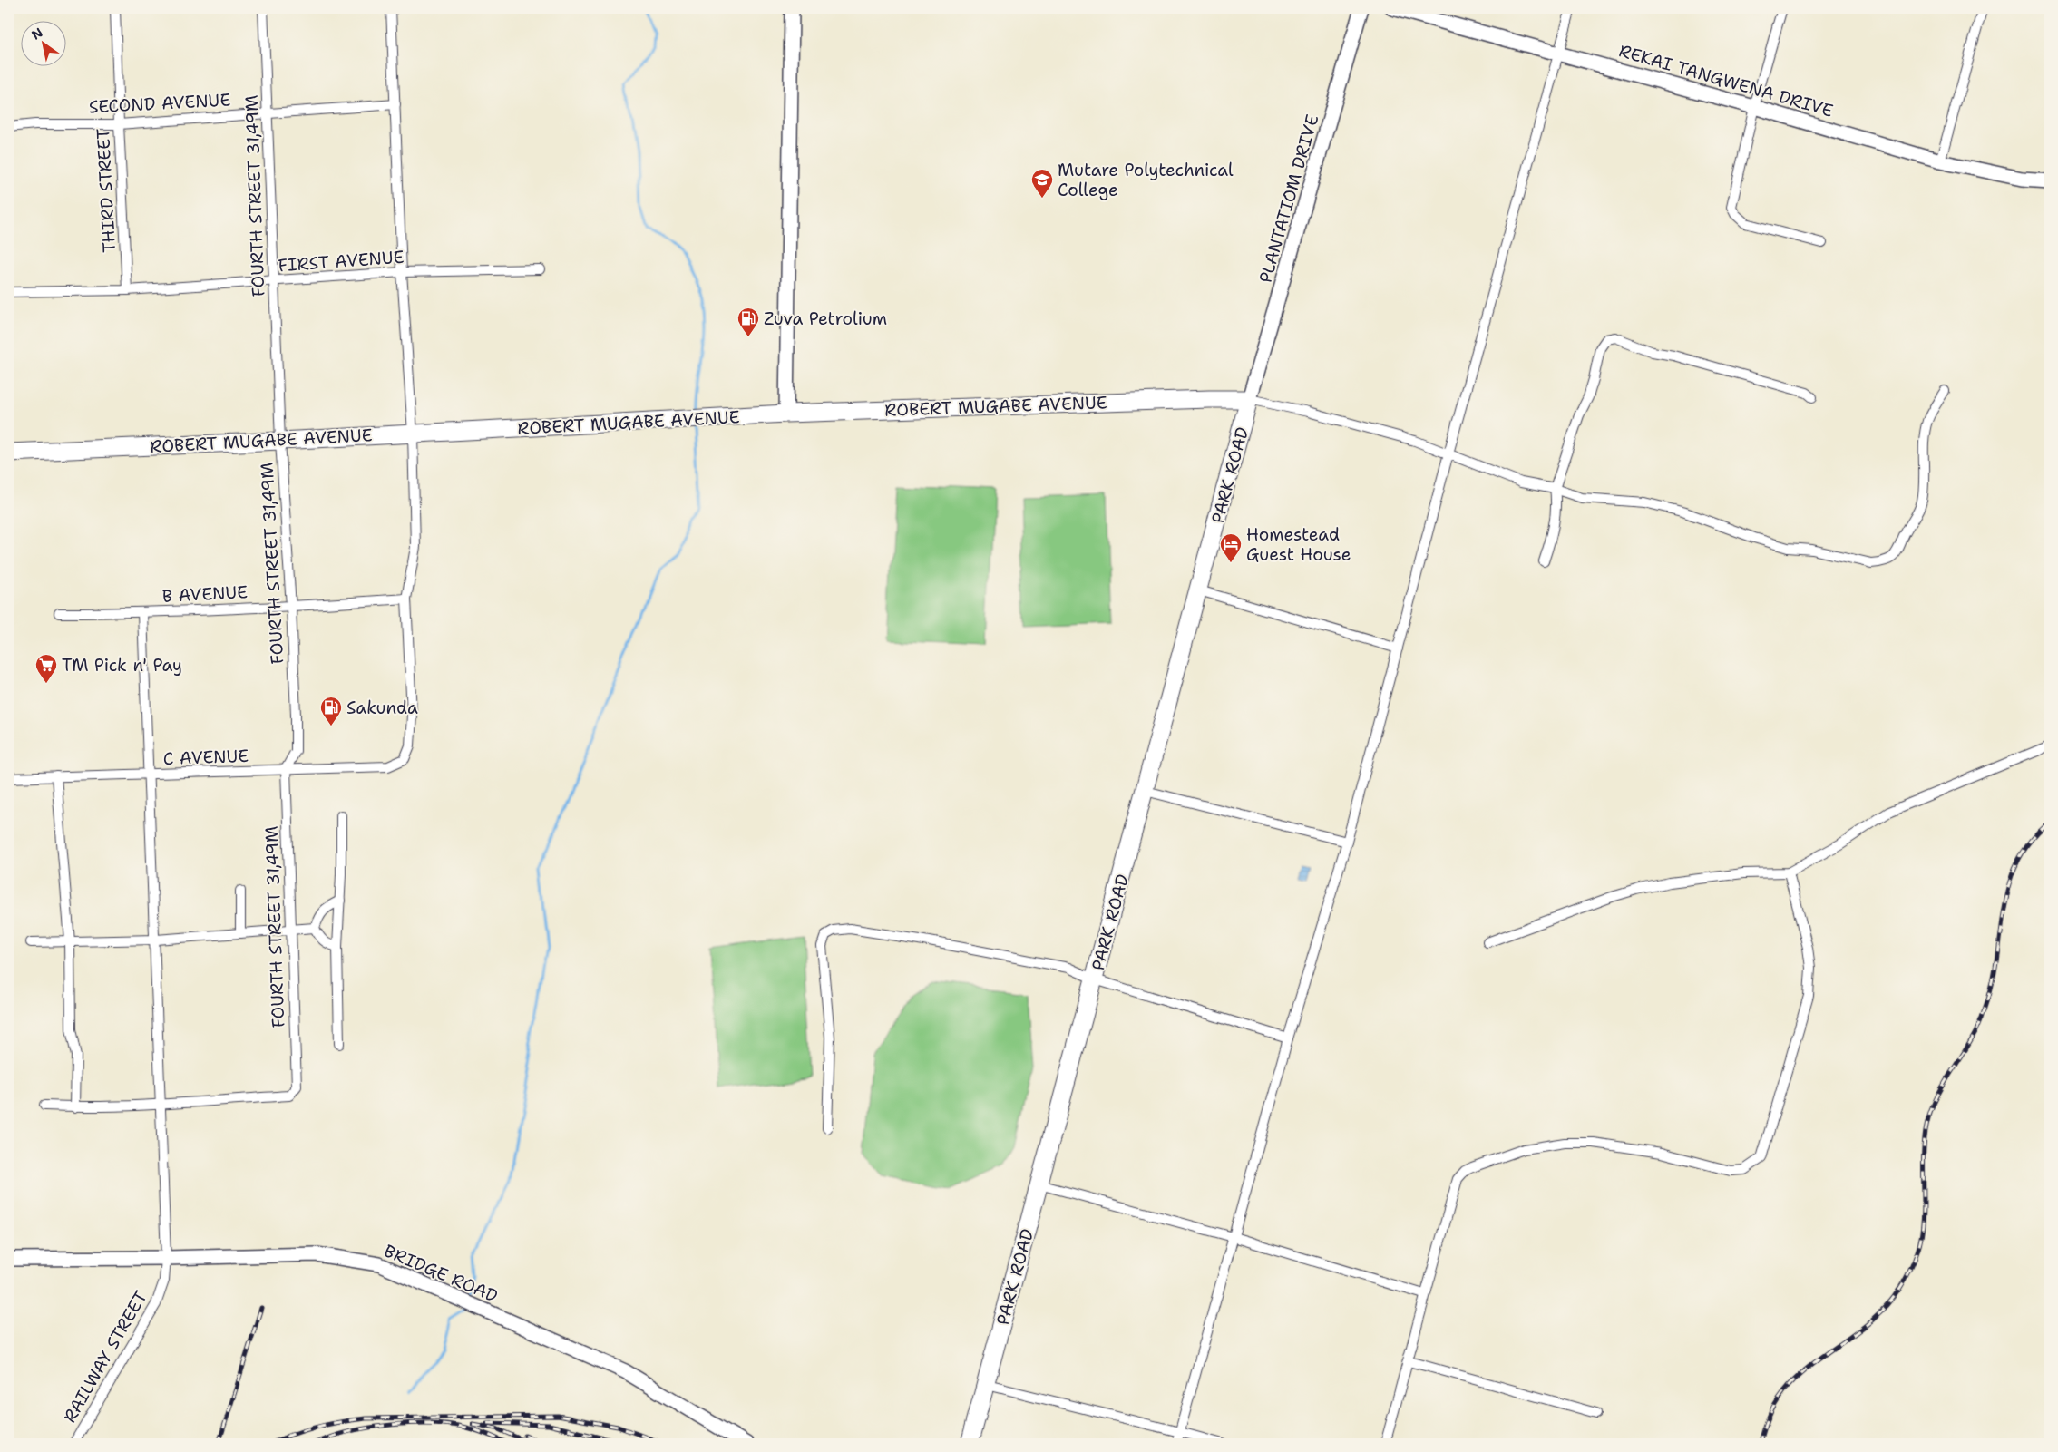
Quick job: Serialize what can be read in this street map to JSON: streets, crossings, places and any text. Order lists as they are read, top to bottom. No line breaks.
{"streets":{"highway":["ROBERT MUGABE AVENUE","PARK ROAD"],"street":["REKAI TANGWENA DRIVE","SECOND AVENUE","THIRD STREET","FOURTH STREET 31,49M","PLANTATIOM DRIVE","FIRST AVENUE","B AVENUE","C AVENUE","BRIDGE ROAD","RAILWAY STREET"]},"crossings":[["SECOND AVENUE","THIRD STREET"],["SECOND AVENUE","FOURTH STREET 31,49M"],["THIRD STREET","FIRST AVENUE"],["FOURTH STREET 31,49M","FIRST AVENUE"],["FOURTH STREET 31,49M","ROBERT MUGABE AVENUE"],["FOURTH STREET 31,49M","B AVENUE"],["FOURTH STREET 31,49M","C AVENUE"],["FOURTH STREET 31,49M","RAILWAY STREET"],["PLANTATIOM DRIVE","ROBERT MUGABE AVENUE"],["PLANTATIOM DRIVE","PARK ROAD"],["ROBERT MUGABE AVENUE","PARK ROAD"],["B AVENUE","C AVENUE"],["B AVENUE","RAILWAY STREET"],["C AVENUE","RAILWAY STREET"],["BRIDGE ROAD","RAILWAY STREET"]],"places":{"school or university":["Mutare Polytechnical College"],"fuel station":["Zuva Petrolium","Sakunda"],"hotel":["Homestead Guest House"],"supermarket":["TM Pick n' Pay"]},"north":"top left"}
